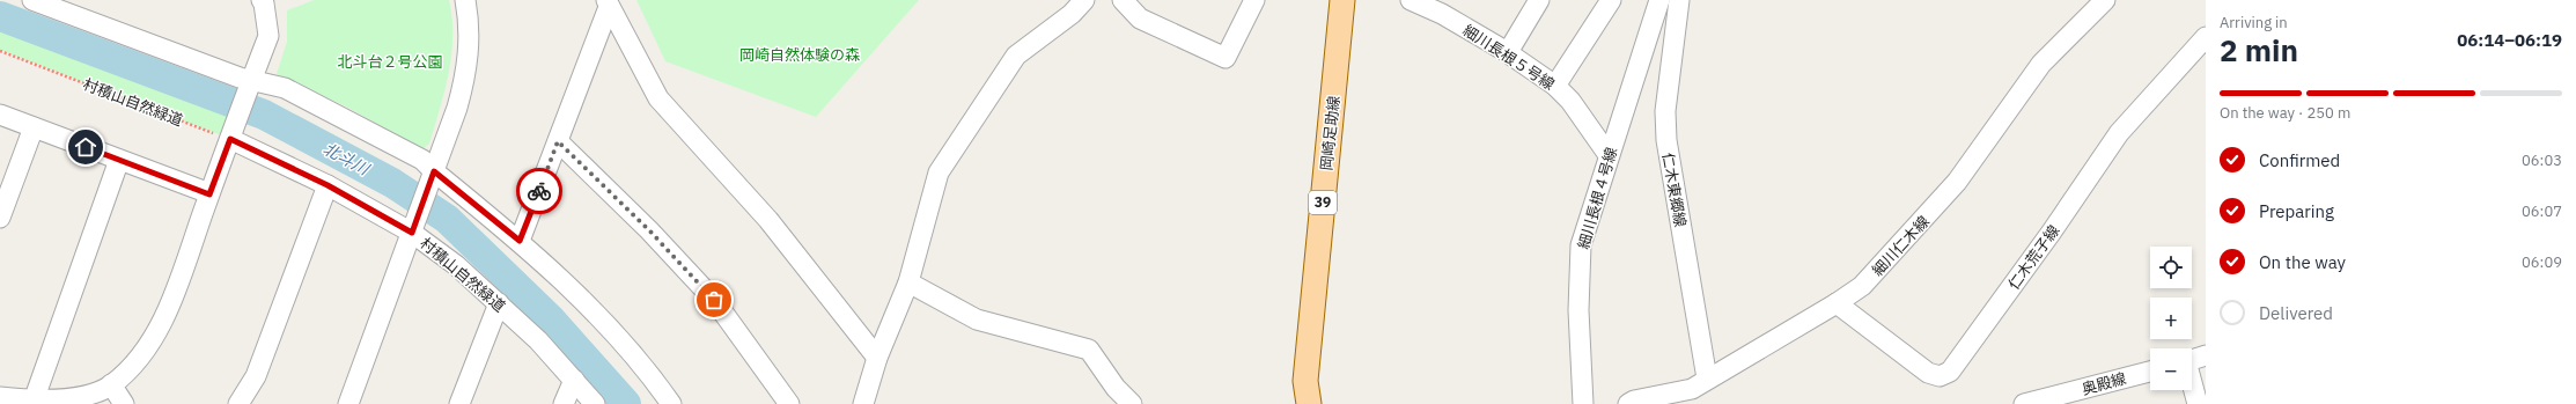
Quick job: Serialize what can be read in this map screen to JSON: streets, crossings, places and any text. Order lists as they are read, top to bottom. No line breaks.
{"streets":{"main road":["岡崎足助線","39"],"street":["細川長根５号線","村積山自然緑道","仁木東郷線","細川長根４号線","細川仁木線","仁木荒子線","奥殿線"]},"crossings":[["細川長根５号線","細川長根４号線"],["仁木東郷線","細川仁木線"],["細川仁木線","仁木荒子線"]],"water":["北斗川"],"parks":["岡崎自然体験の森","北斗台２号公園"],"page":{"heading":["2 min","Arriving in","06:14–06:19"],"bar":"On the way · 250 m","list":[["Confirmed","06:03"],["Preparing","06:07"],["On the way","06:09"],"Delivered"],"map_buttons":["+","−"]}}
